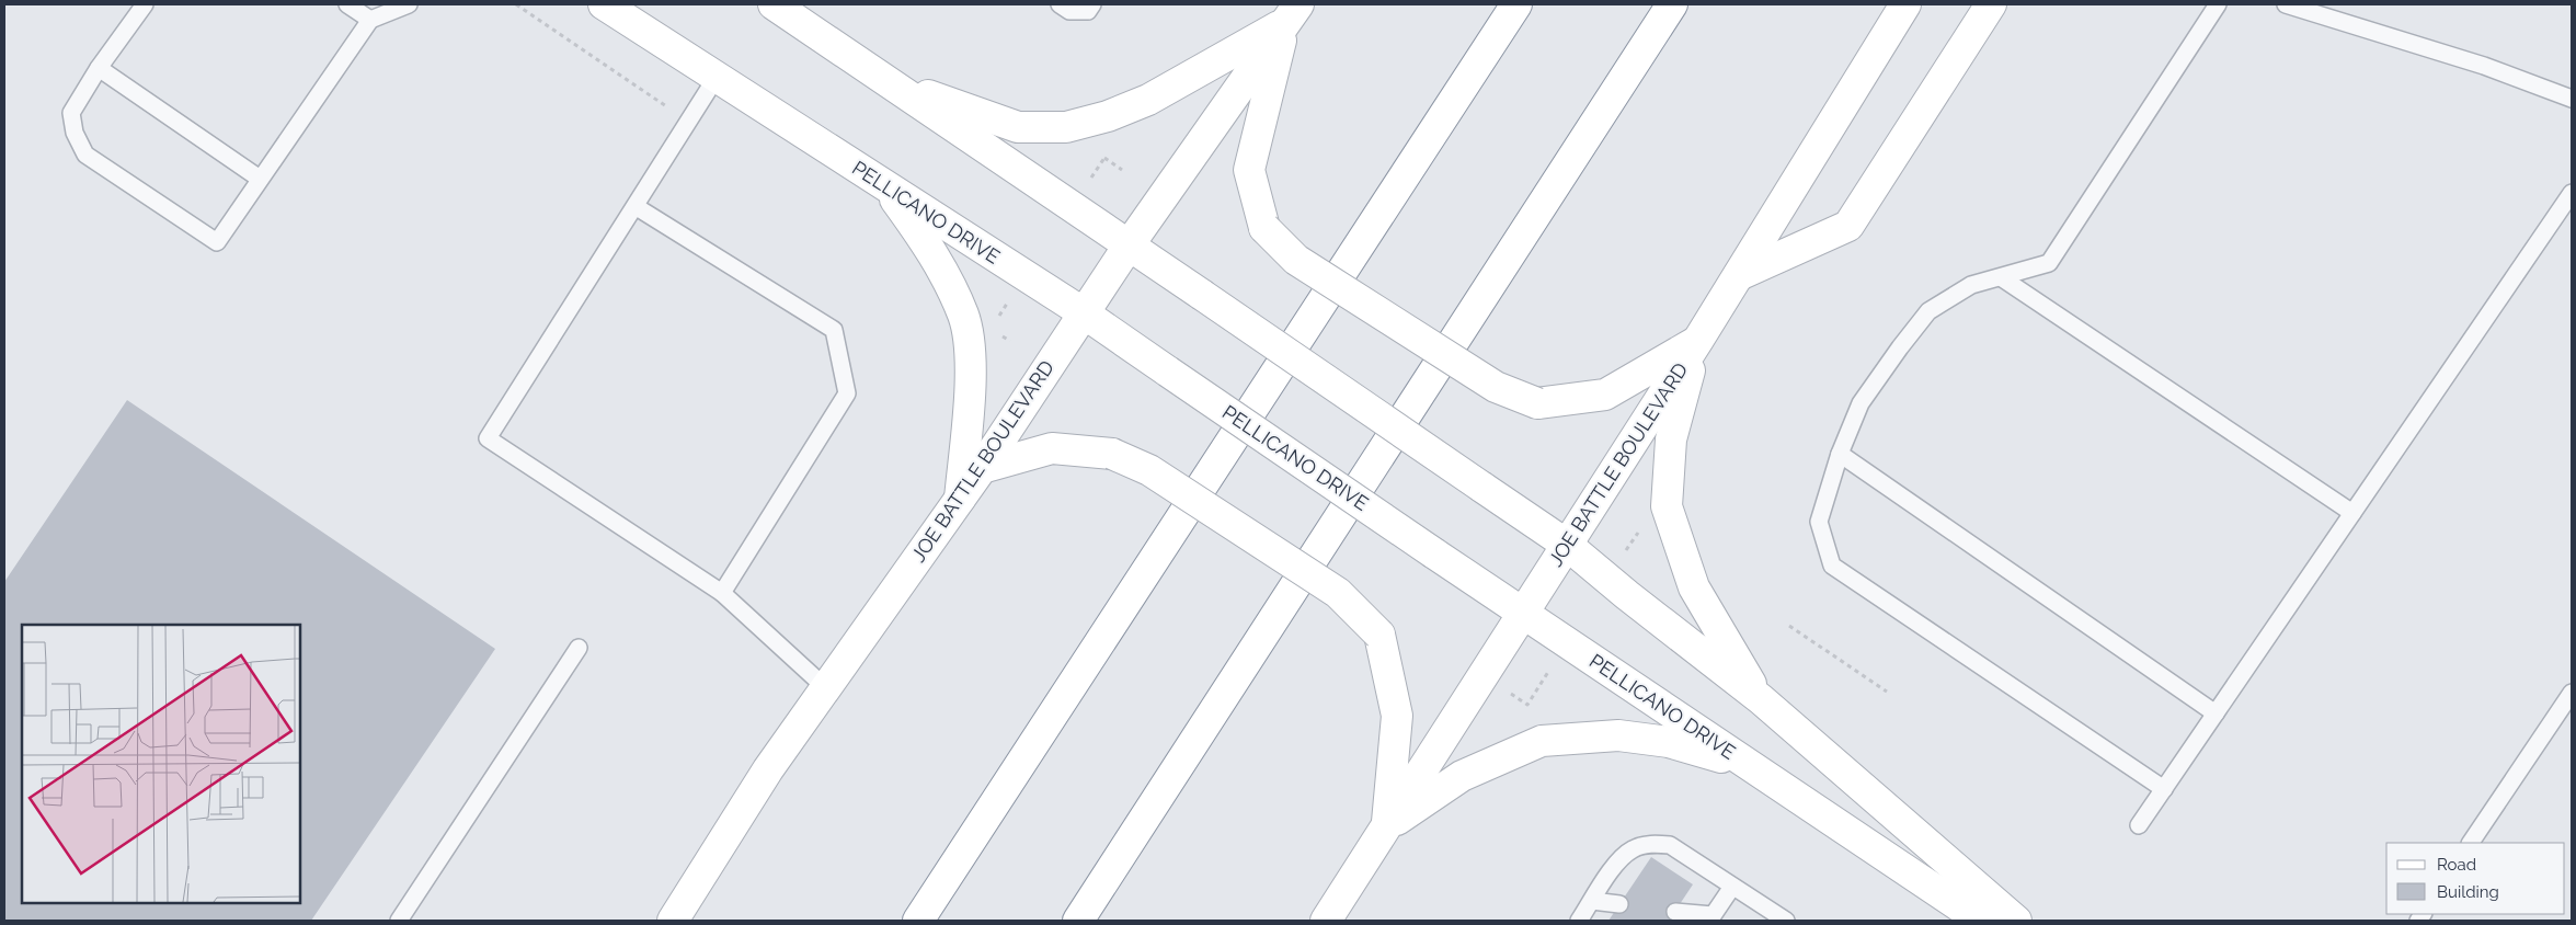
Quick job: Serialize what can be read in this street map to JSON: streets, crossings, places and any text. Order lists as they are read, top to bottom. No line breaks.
{"streets":{"main road":["PELLICANO DRIVE","JOE BATTLE BOULEVARD"]},"crossings":[["PELLICANO DRIVE","JOE BATTLE BOULEVARD"]],"legend":["Road","Building"]}
